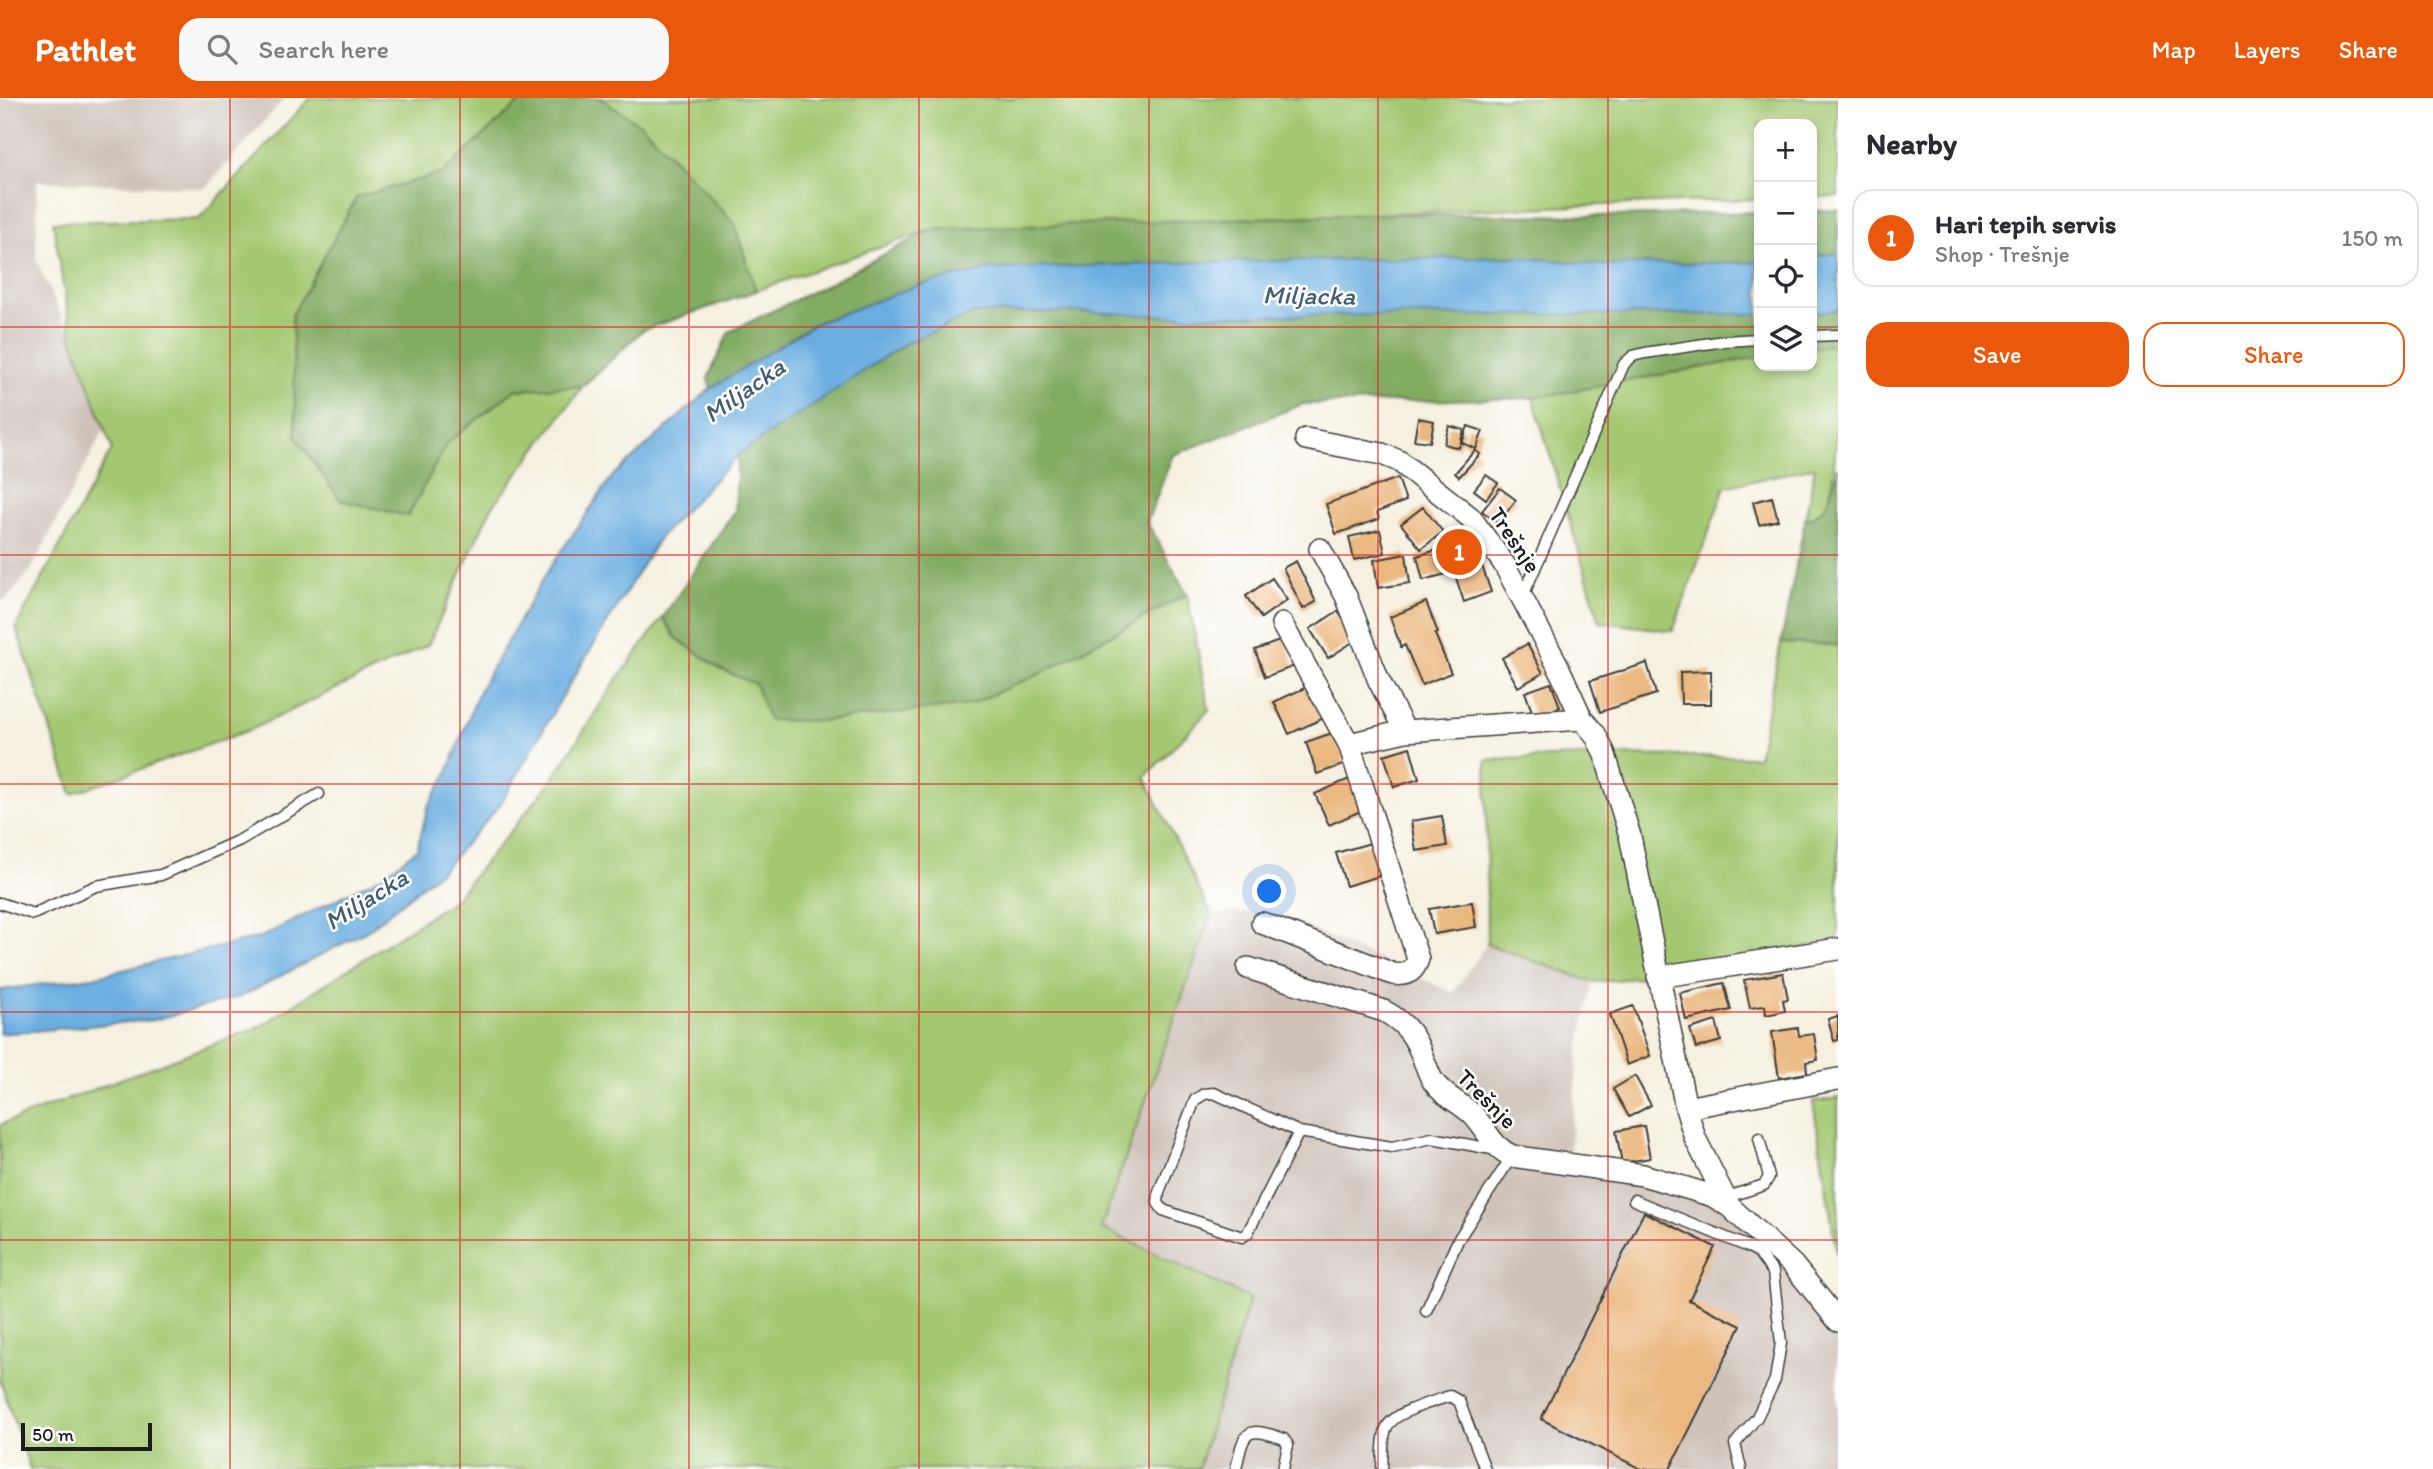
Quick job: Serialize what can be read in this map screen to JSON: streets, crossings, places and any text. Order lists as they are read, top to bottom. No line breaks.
{"streets":{"street":["Trešnje"]},"water":["Miljacka"],"scale_bar":"50 m","page":{"header":"Pathlet","search":"Search here","nav":["Map","Layers","Share"],"heading":"Nearby","map_buttons":["+","−"],"list":[{"mark":"1","name":"Hari tepih servis","note":"Shop · Trešnje","value":"150 m"}],"buttons":["Save","Share"],"pins":"1","scale":"50 m"}}
